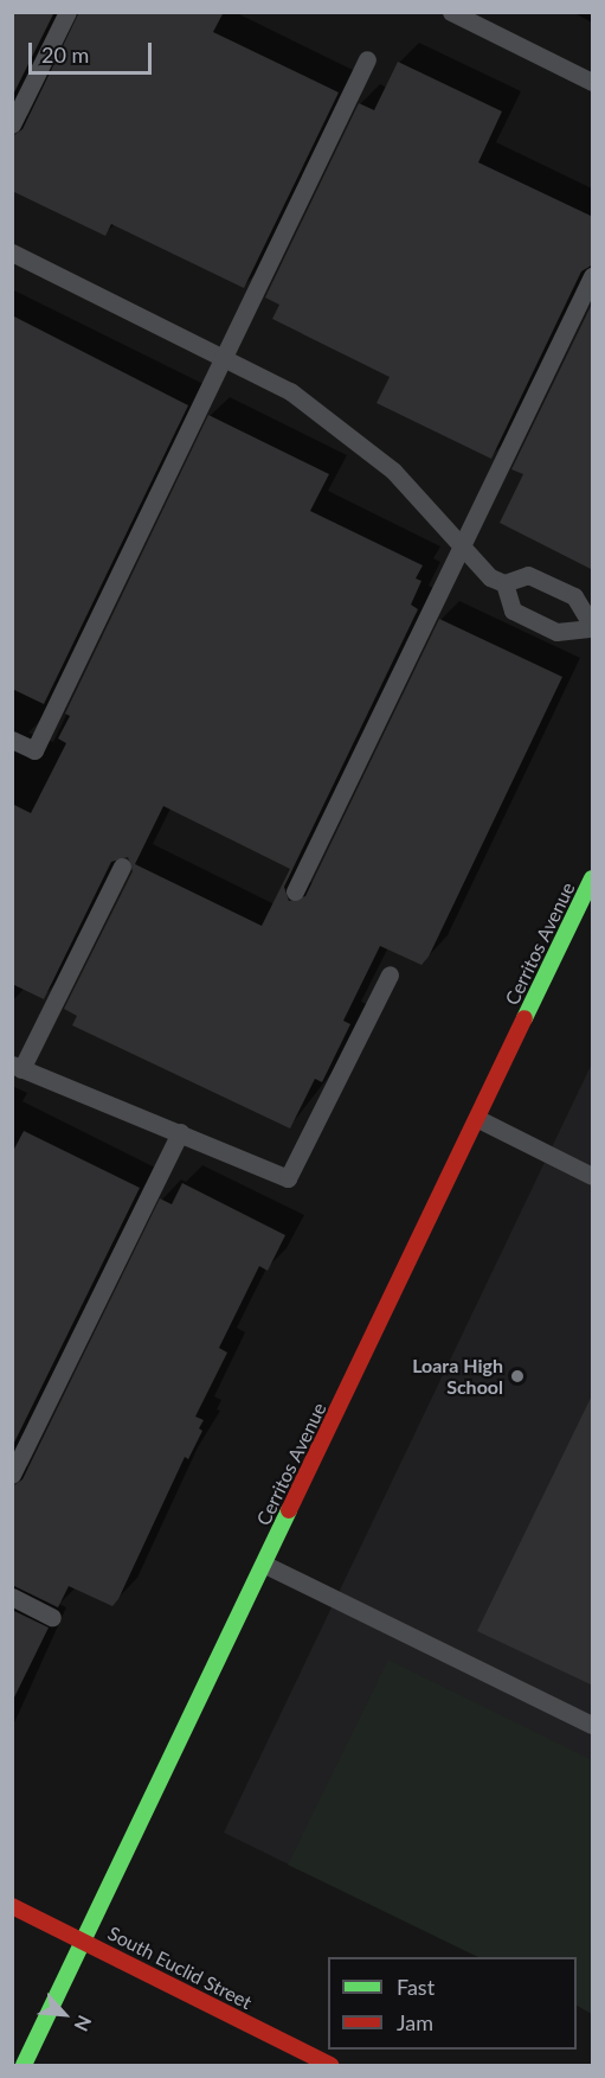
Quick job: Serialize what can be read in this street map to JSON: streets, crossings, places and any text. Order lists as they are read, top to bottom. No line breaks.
{"streets":{"street":["Cerritos Avenue","South Euclid Street"]},"crossings":[["Cerritos Avenue","South Euclid Street"]],"places":["Loara High School"],"legend":["Fast","Jam"],"scale_bar":"20 m","north":"bottom right"}
